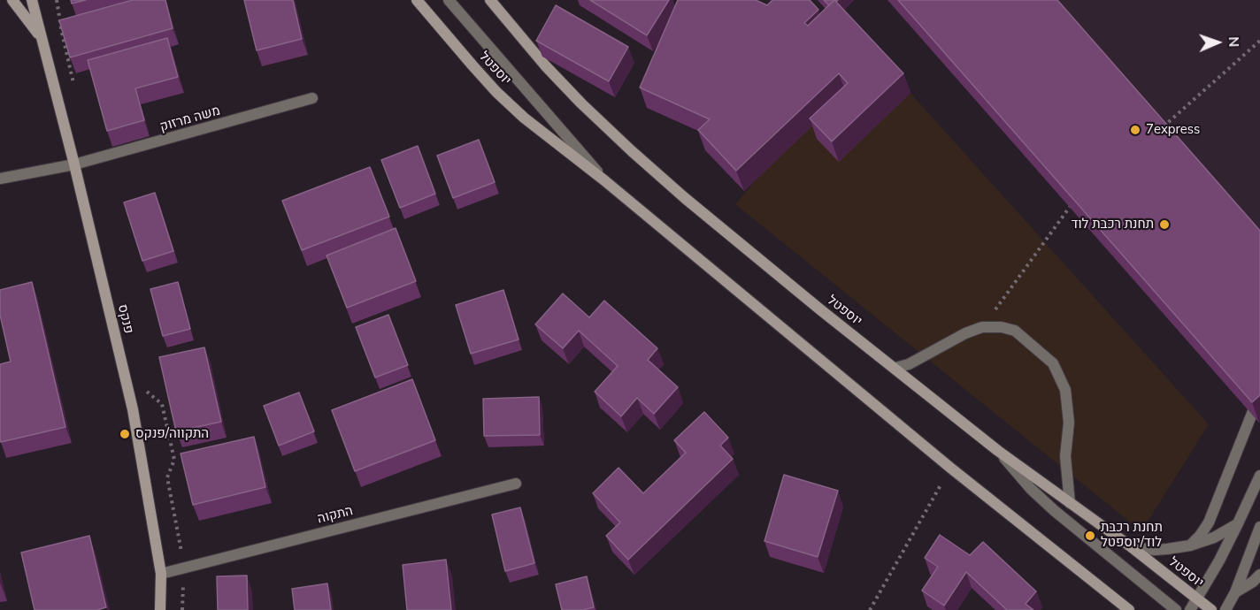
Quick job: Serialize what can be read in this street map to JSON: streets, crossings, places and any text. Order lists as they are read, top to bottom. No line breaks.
{"streets":{"main road":["יוספטל","פנקס"],"street":["משה מרזוק","התקוה"]},"crossings":[["משה מרזוק","פנקס"],["פנקס","התקוה"]],"places":["7express","תחנת רכבת לוד","התקווה/פנקס","תחנת רכבת לוד/יוספטל"],"north":"right"}
